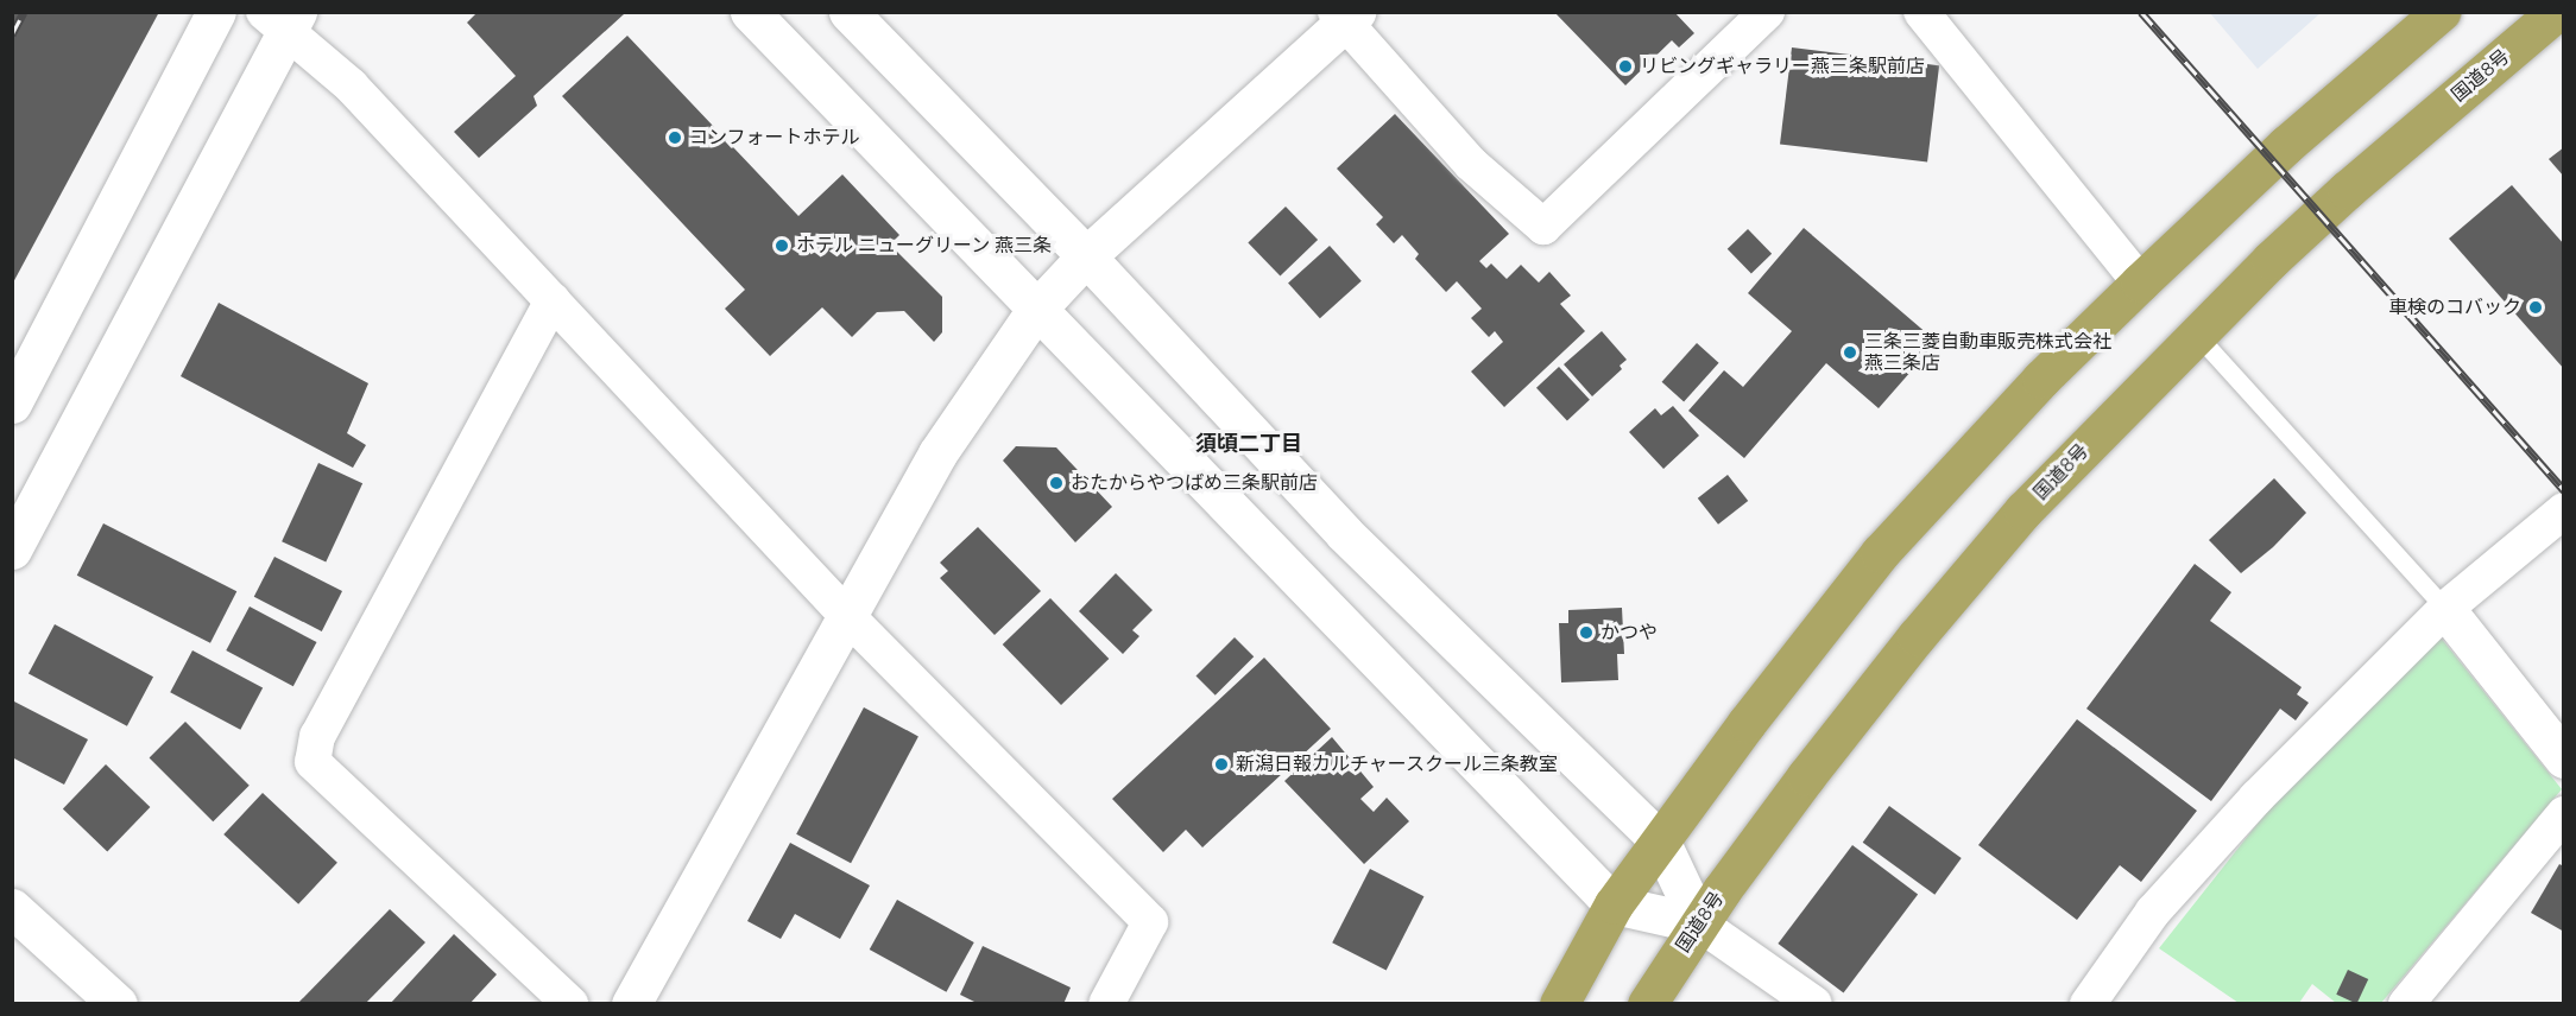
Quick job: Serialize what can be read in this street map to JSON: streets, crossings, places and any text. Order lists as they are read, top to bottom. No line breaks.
{"streets":{"highway":["国道8号"]},"districts":["須頃二丁目"],"places":["リビングギャラリー燕三条駅前店","コンフォートホテル","ホテル ニューグリーン 燕三条","車検のコバック","三条三菱自動車販売株式会社 燕三条店","おたからやつばめ三条駅前店","かつや","新潟日報カルチャースクール三条教室"]}
